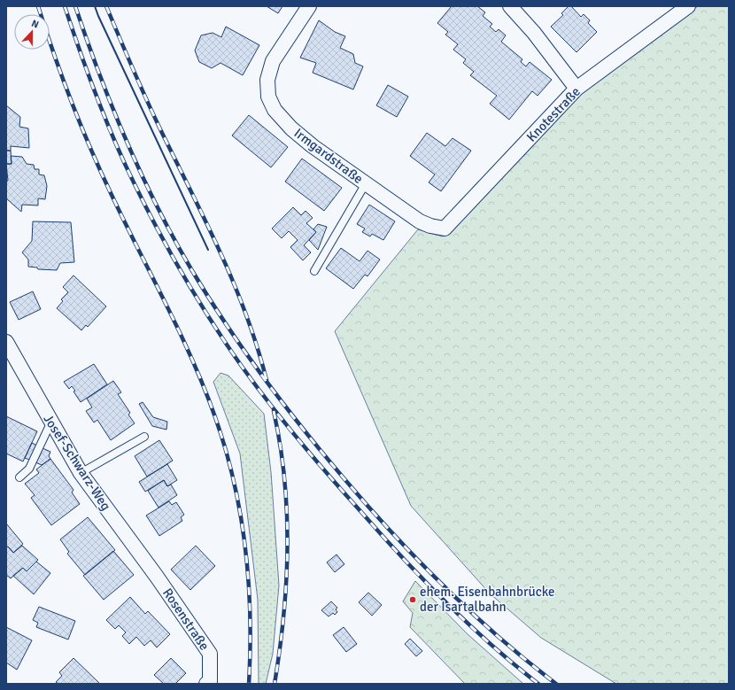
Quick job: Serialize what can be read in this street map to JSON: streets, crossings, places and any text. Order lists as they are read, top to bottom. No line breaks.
{"streets":{"street":["Knotestraße","Irmgardstraße","Josef-Schwarz-Weg","Rosenstraße"]},"crossings":[["Knotestraße","Irmgardstraße"],["Josef-Schwarz-Weg","Rosenstraße"]],"places":["ehem. Eisenbahnbrücke der Isartalbahn"],"north":"top"}
